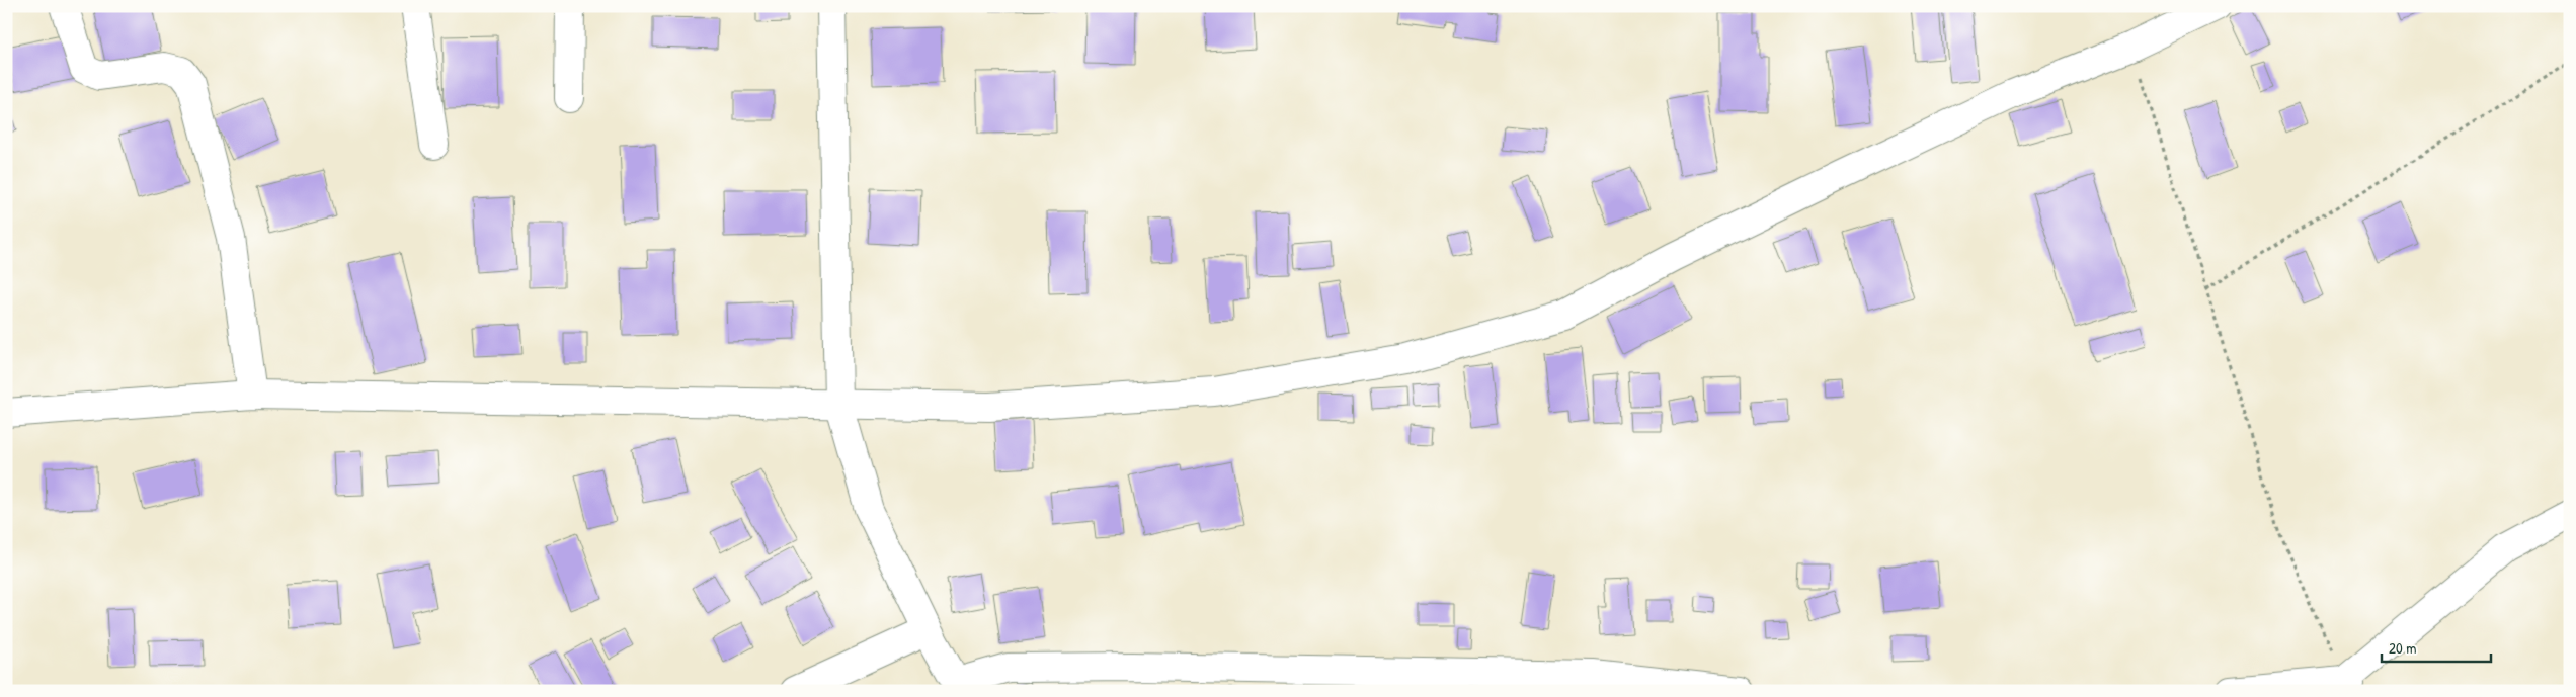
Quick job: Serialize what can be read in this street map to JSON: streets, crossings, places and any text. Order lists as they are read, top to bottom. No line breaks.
{"scale_bar":"20 m"}
